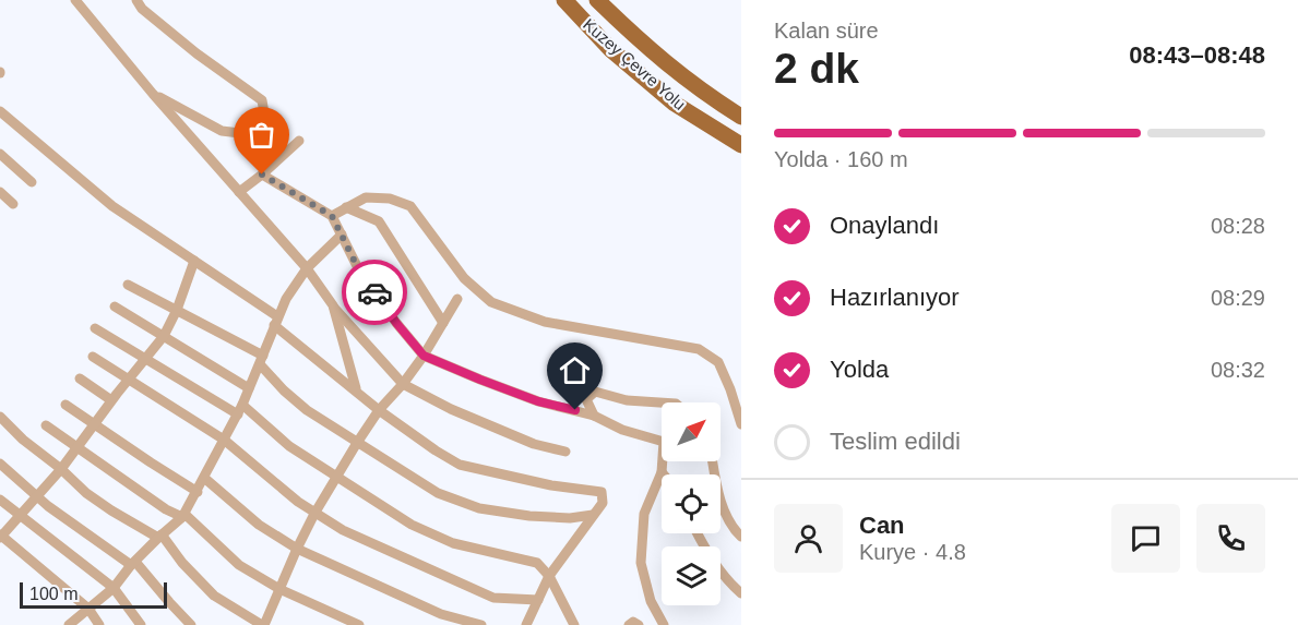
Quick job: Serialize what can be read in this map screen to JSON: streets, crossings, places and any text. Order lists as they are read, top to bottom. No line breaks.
{"streets":{"main road":["Kuzey Çevre Yolu"]},"scale_bar":"100 m","north":"top right","page":{"heading":["2 dk","Kalan süre","08:43–08:48"],"panel":["Can","Kurye · 4.8"],"bar":"Yolda · 160 m","list":[["Onaylandı","08:28"],["Hazırlanıyor","08:29"],["Yolda","08:32"],"Teslim edildi"],"scale":"100 m"}}
